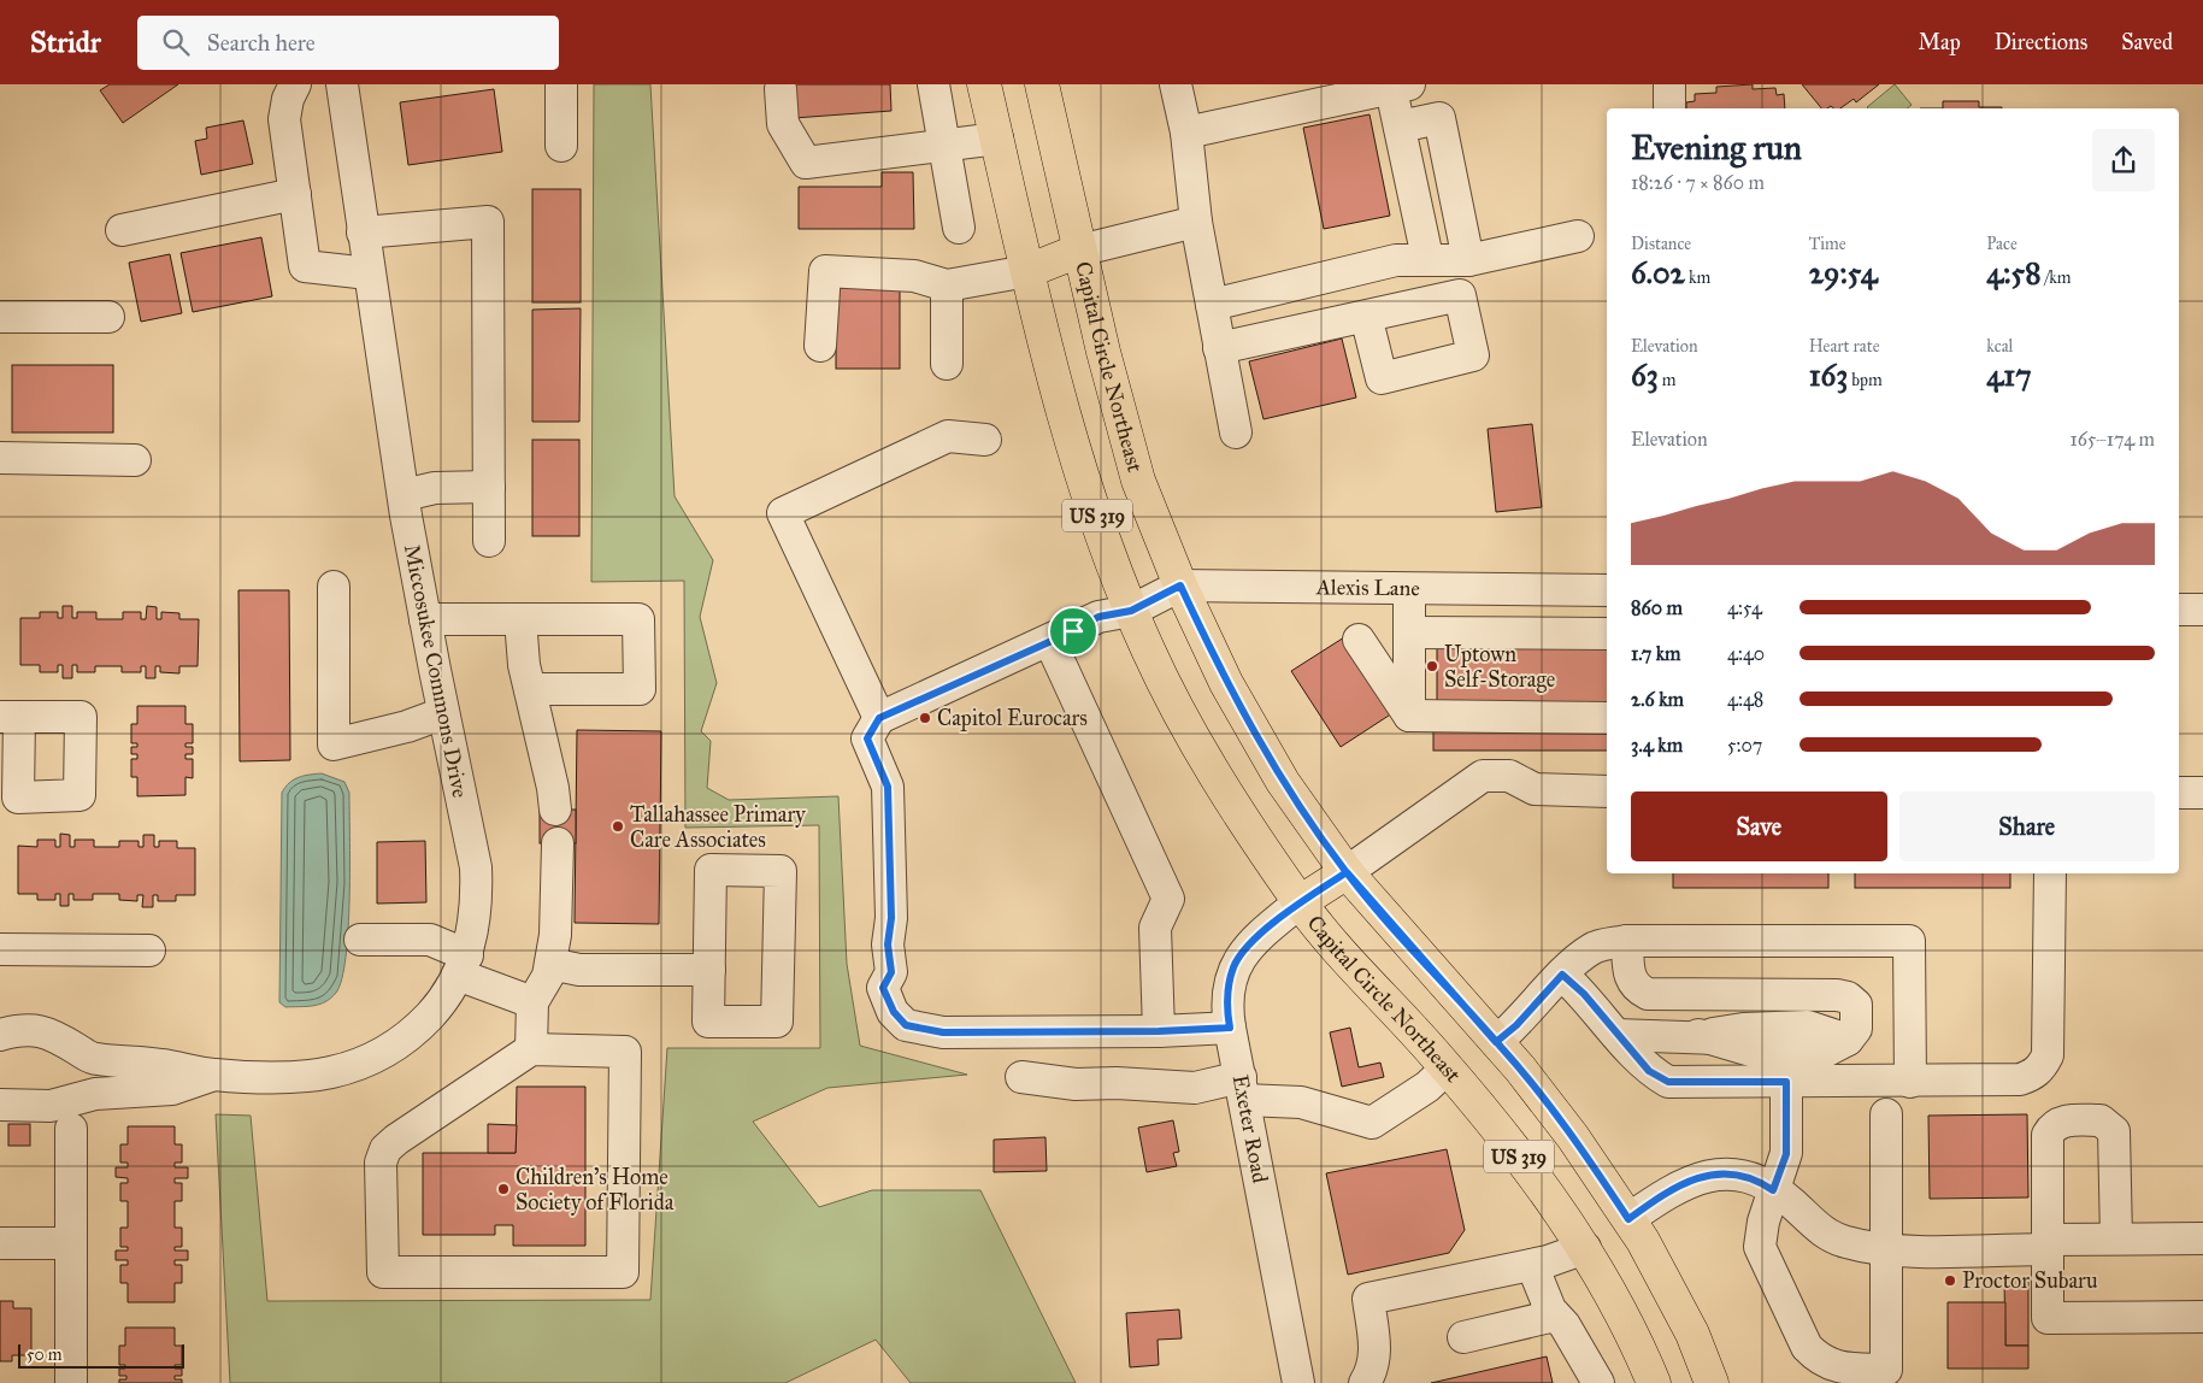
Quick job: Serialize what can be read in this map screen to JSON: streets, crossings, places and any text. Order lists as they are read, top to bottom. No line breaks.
{"streets":{"main road":["Capital Circle Northeast","US 319"],"street":["Alexis Lane","Miccosukee Commons Drive","Exeter Road"]},"crossings":[["Capital Circle Northeast","Alexis Lane"],["Capital Circle Northeast","Exeter Road"]],"places":["Uptown Self-Storage","Capitol Eurocars","Tallahassee Primary Care Associates","Children's Home Society of Florida","Proctor Subaru"],"scale_bar":"50 m","page":{"header":"Stridr","search":"Search here","nav":["Map","Directions","Saved"],"heading":["Evening run","18:26 · 7 × 860 m"],"stats":[["Distance","6.02 km"],["Time","29:54"],["Pace","4:58 /km"],["Elevation","63 m"],["Heart rate","163 bpm"],["kcal","417"]],"chart":["Elevation","165–174 m"],"list":[{"name":"860 m","note":"4:54"},{"name":"1.7 km","note":"4:40"},{"name":"2.6 km","note":"4:48"},{"name":"3.4 km","note":"5:07"}],"buttons":["Save","Share"],"scale":"50 m"}}
